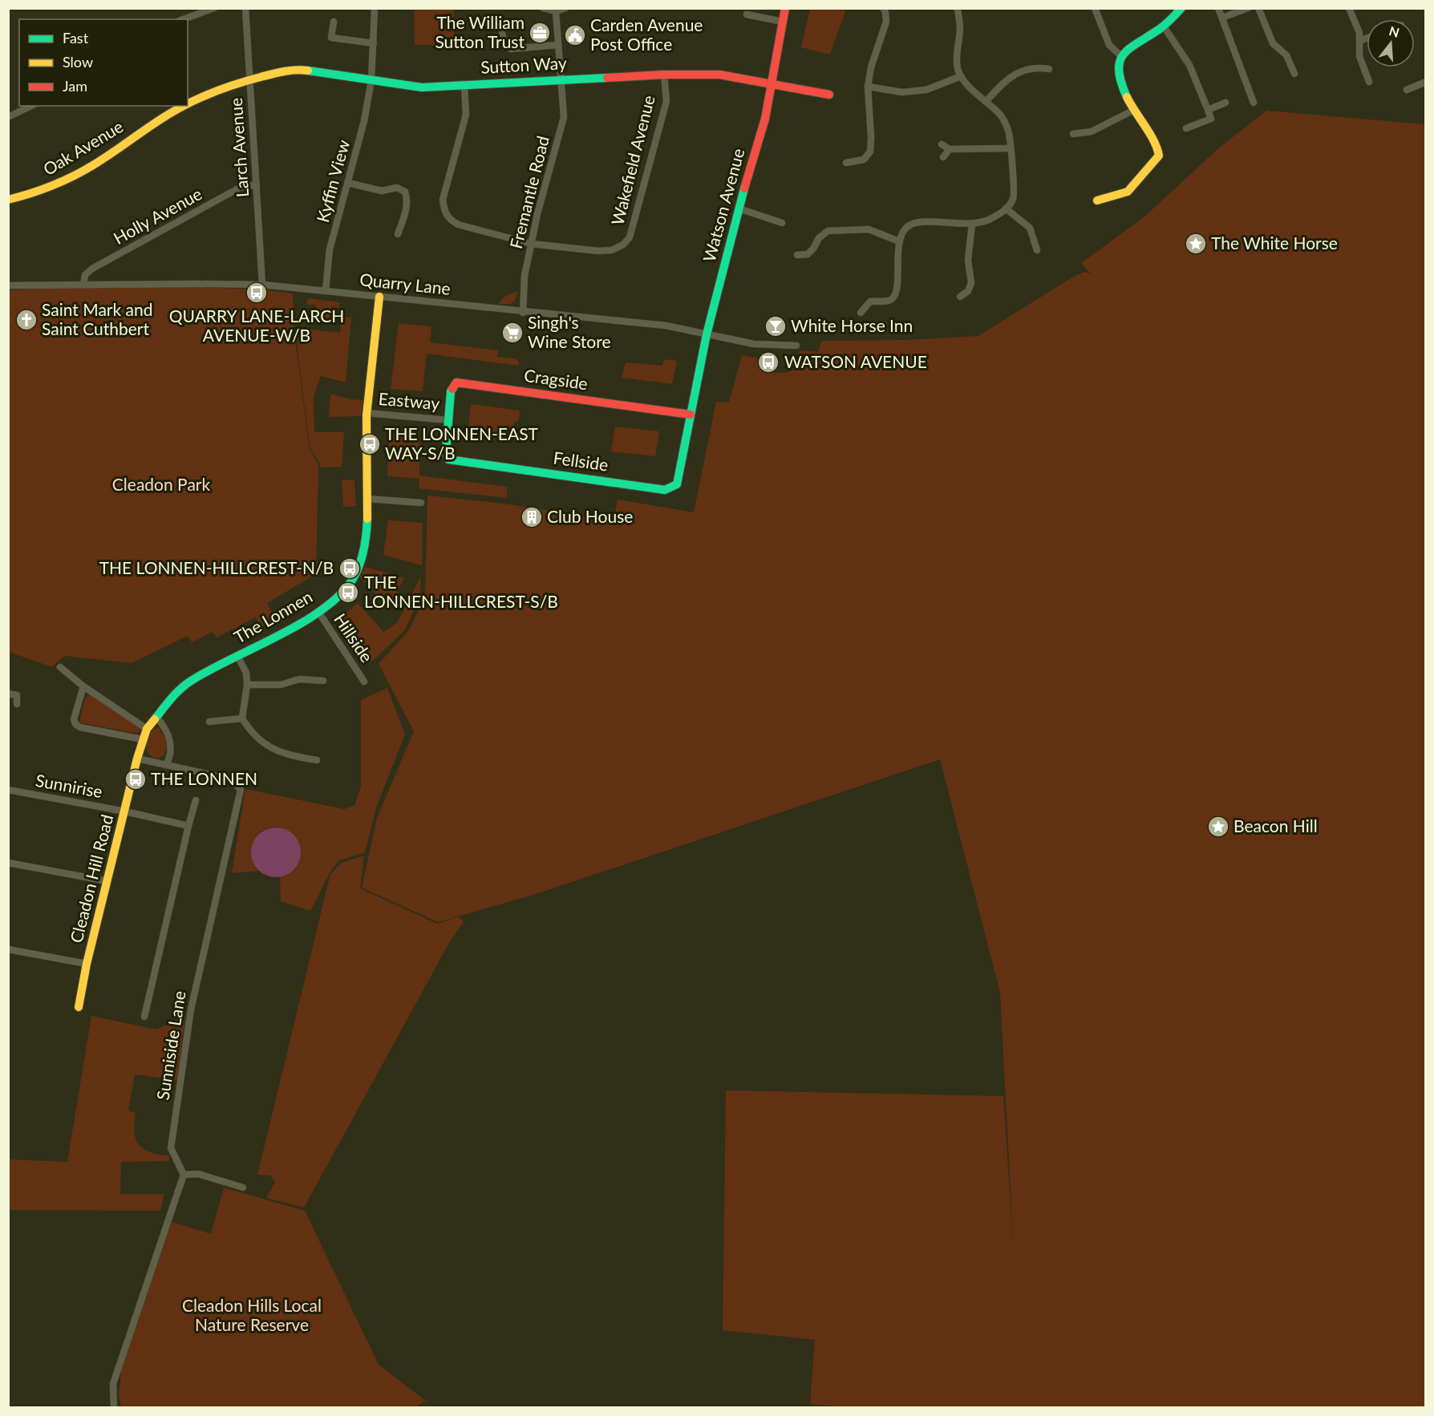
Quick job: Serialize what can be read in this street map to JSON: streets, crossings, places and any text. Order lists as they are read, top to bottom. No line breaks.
{"streets":{"street":["Sutton Way","Larch Avenue","Oak Avenue","Wakefield Avenue","Kyffin View","Fremantle Road","Watson Avenue","Holly Avenue","Quarry Lane","Cragside","Eastway","Fellside","The Lonnen","Hillside","Sunnirise","Cleadon Hill Road","Sunniside Lane"]},"crossings":[["Sutton Way","Larch Avenue"],["Sutton Way","Oak Avenue"],["Sutton Way","Wakefield Avenue"],["Sutton Way","Kyffin View"],["Sutton Way","Fremantle Road"],["Sutton Way","Watson Avenue"],["Larch Avenue","Oak Avenue"],["Larch Avenue","Holly Avenue"],["Larch Avenue","Quarry Lane"],["Wakefield Avenue","Fremantle Road"],["Kyffin View","Quarry Lane"],["Fremantle Road","Quarry Lane"],["Watson Avenue","Quarry Lane"],["Watson Avenue","Cragside"],["Watson Avenue","Fellside"],["Holly Avenue","Quarry Lane"],["Quarry Lane","The Lonnen"],["Cragside","Eastway"],["Cragside","Fellside"],["Eastway","Fellside"],["Eastway","The Lonnen"],["The Lonnen","Hillside"],["The Lonnen","Cleadon Hill Road"],["The Lonnen","Sunniside Lane"],["Sunnirise","Cleadon Hill Road"],["Cleadon Hill Road","Sunniside Lane"]],"parks":["Cleadon Park","Cleadon Hills Local Nature Reserve"],"places":{"office":["The William Sutton Trust"],"public building":["Carden Avenue Post Office"],"place":["The White Horse","Beacon Hill"],"bus stop":["QUARRY LANE-LARCH AVENUE-W/B","WATSON AVENUE","THE LONNEN-EAST WAY-S/B","THE LONNEN-HILLCREST-N/B","THE LONNEN-HILLCREST-S/B","THE LONNEN"],"church":["Saint Mark and Saint Cuthbert"],"bar":["White Horse Inn"],"supermarket":["Singh's Wine Store"],"building":["Club House"]},"legend":["Fast","Slow","Jam"],"north":"top"}
